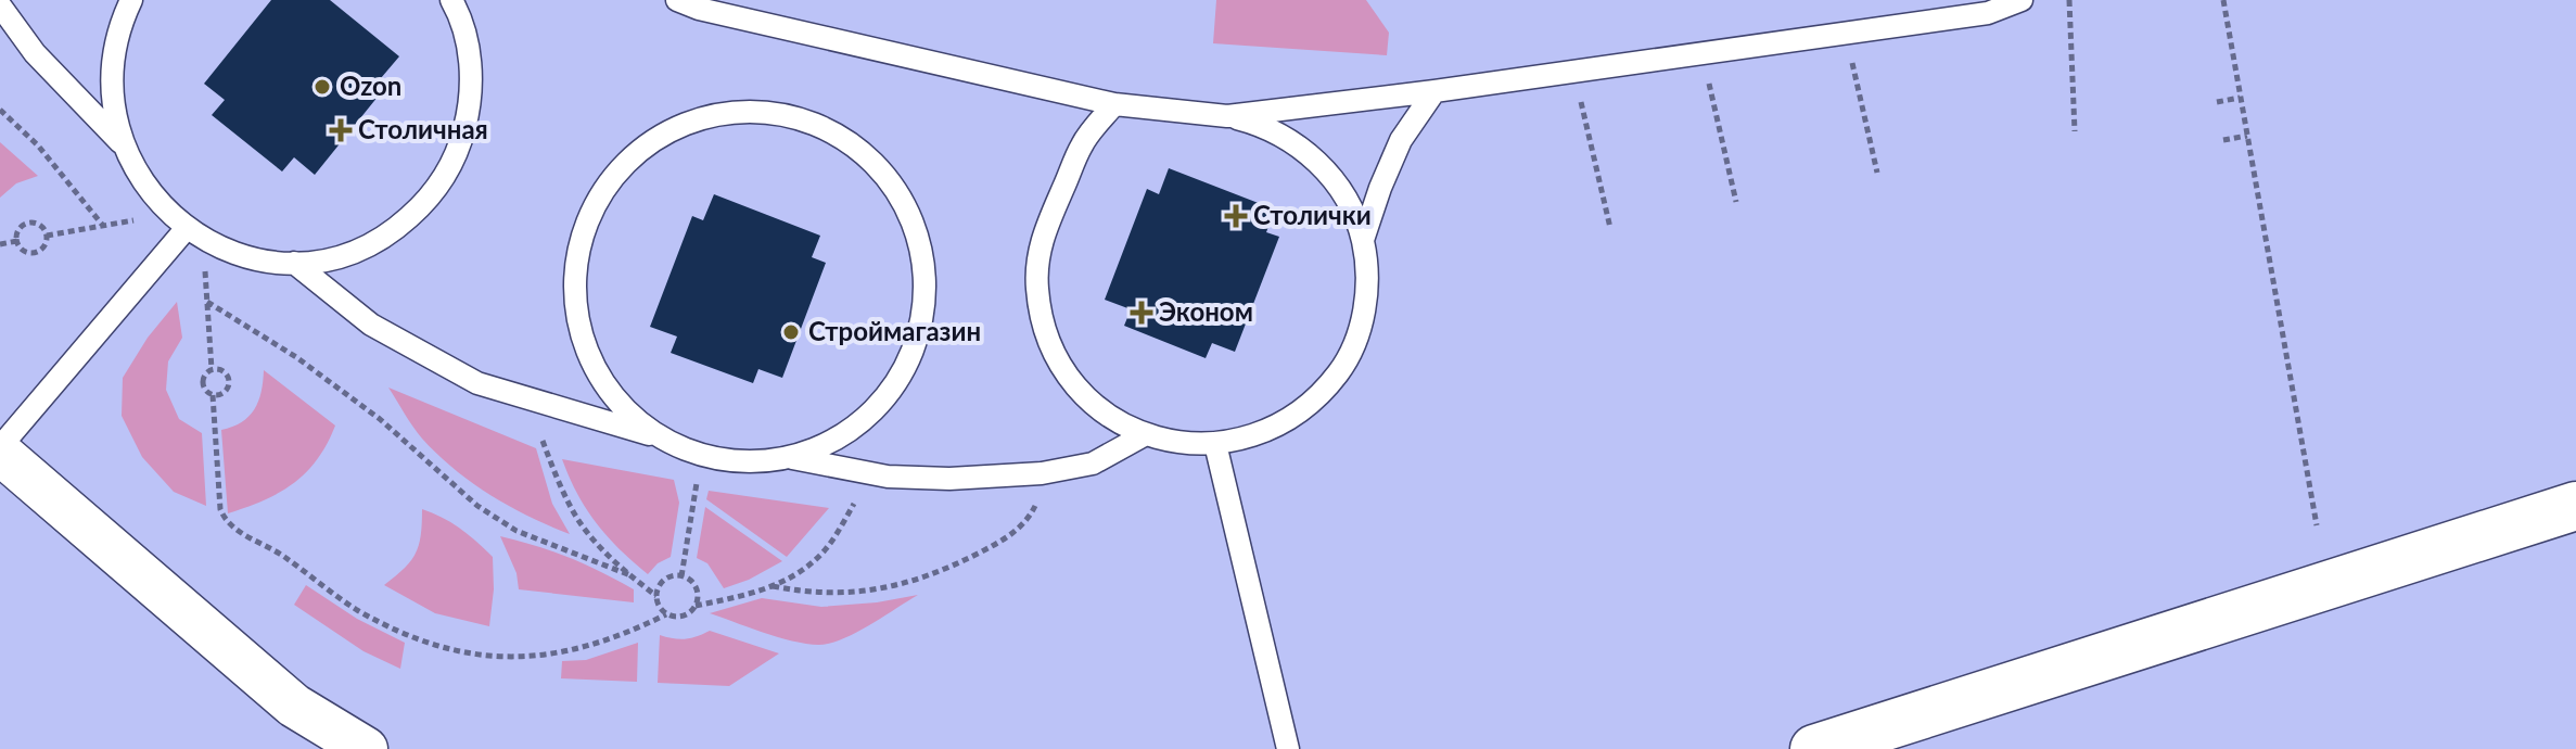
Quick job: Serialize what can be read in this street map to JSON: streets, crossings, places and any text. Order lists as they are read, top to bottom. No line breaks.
{"places":{"other":["Ozon","Строймагазин"],"health":["Столичная","Столички","Эконом"]}}
